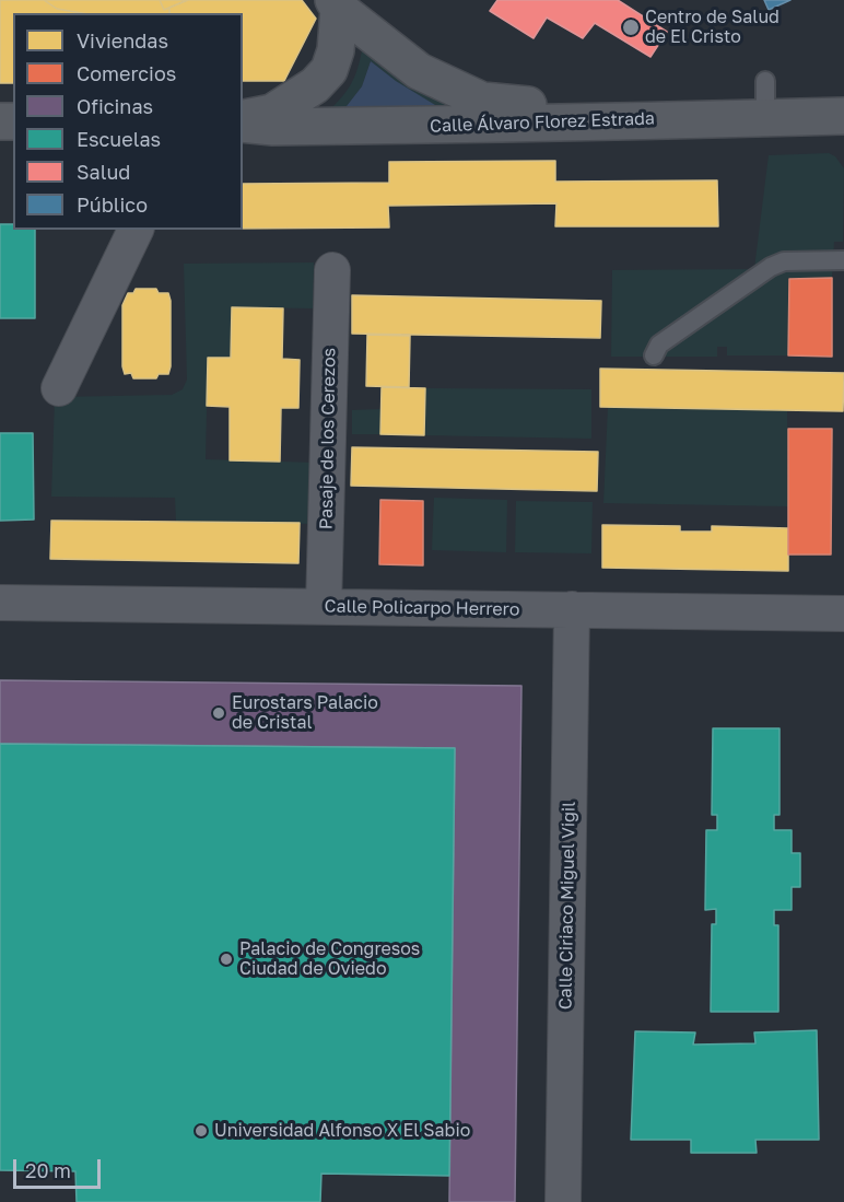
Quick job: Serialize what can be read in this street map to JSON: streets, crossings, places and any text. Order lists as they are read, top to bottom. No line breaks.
{"streets":{"main road":["Calle Álvaro Florez Estrada"],"street":["Pasaje de los Cerezos","Calle Policarpo Herrero","Calle Ciriaco Miguel Vigil"]},"crossings":[["Pasaje de los Cerezos","Calle Policarpo Herrero"],["Calle Policarpo Herrero","Calle Ciriaco Miguel Vigil"]],"places":["Centro de Salud de El Cristo","Eurostars Palacio de Cristal","Palacio de Congresos Ciudad de Oviedo","Universidad Alfonso X El Sabio"],"legend":["Viviendas","Comercios","Oficinas","Escuelas","Salud","Público"],"scale_bar":"20 m"}
